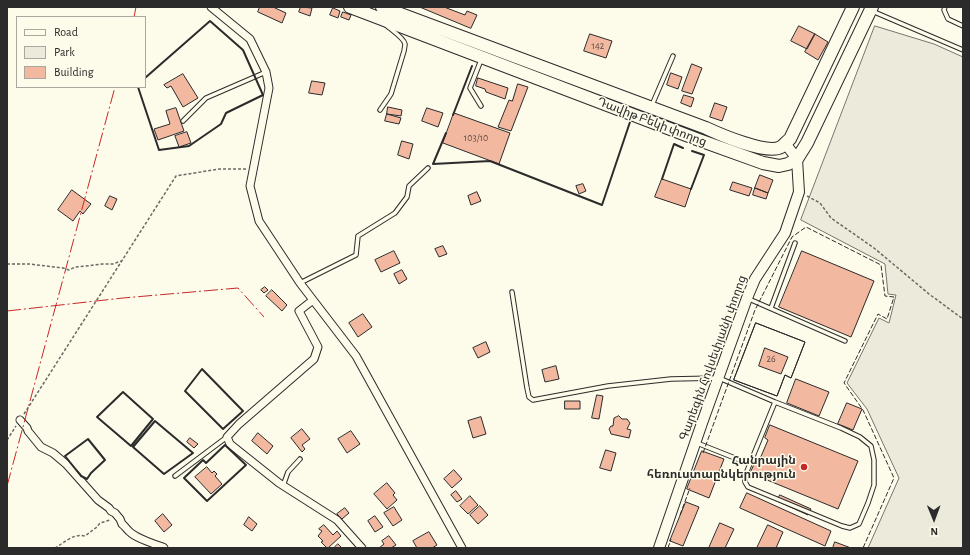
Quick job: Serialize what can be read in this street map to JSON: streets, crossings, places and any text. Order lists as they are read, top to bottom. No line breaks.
{"streets":{"main road":["Դավիթ Բեկի փողոց","Գարեգին Հովսեփյանի փողոց"]},"crossings":[["Դավիթ Բեկի փողոց","Գարեգին Հովսեփյանի փողոց"]],"places":["Հանրային հեռուստաընկերություն"],"house_numbers":["142","103/10","26"],"legend":["Road","Park","Building"],"north":"bottom"}
